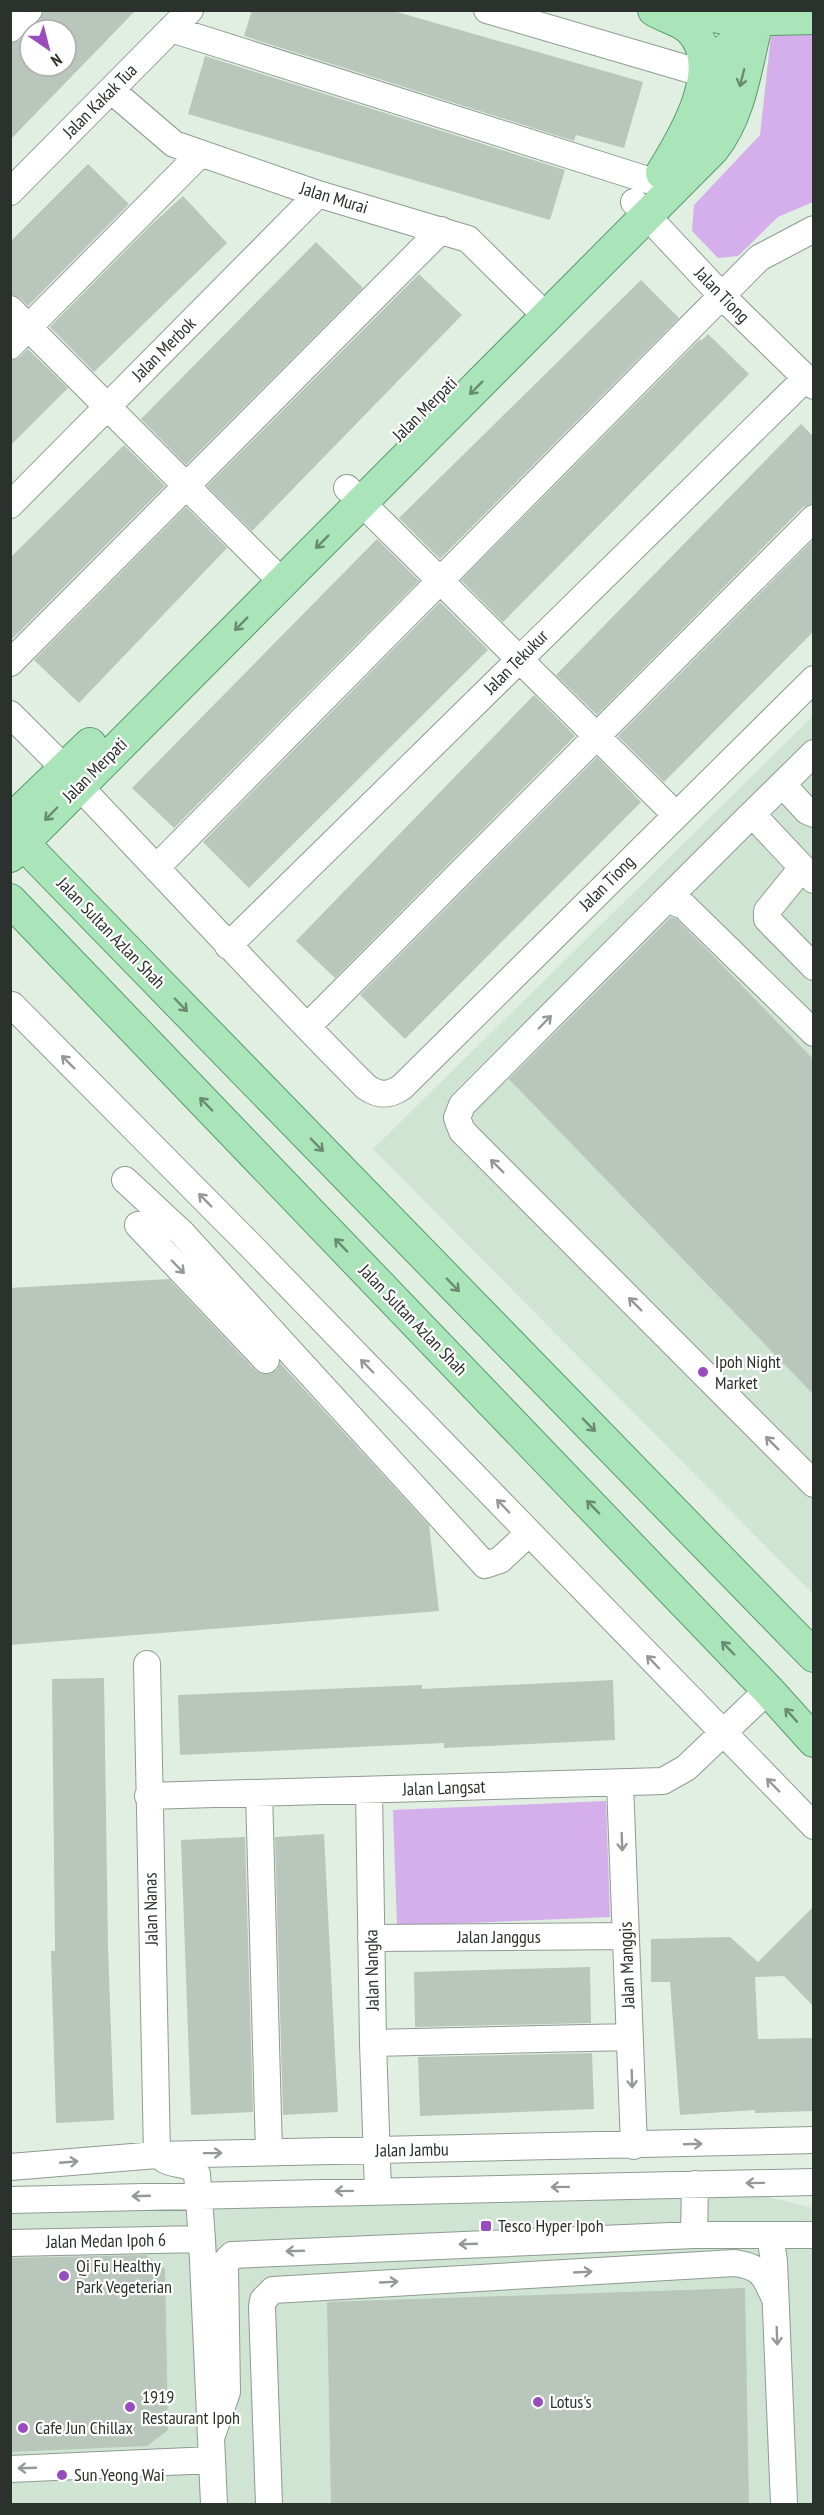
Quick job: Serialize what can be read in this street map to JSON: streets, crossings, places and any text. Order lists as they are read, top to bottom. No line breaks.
{"streets":{"main road":["Jalan Merpati","Jalan Sultan Azlan Shah"],"street":["Jalan Kakak Tua","Jalan Murai","Jalan Tiong","Jalan Merbok","Jalan Tekukur","Jalan Langsat","Jalan Nanas","Jalan Janggus","Jalan Manggis","Jalan Nangka","Jalan Jambu","Jalan Medan Ipoh 6"]},"crossings":[["Jalan Kakak Tua","Jalan Murai"],["Jalan Murai","Jalan Merbok"],["Jalan Murai","Jalan Merpati"],["Jalan Tiong","Jalan Merpati"],["Jalan Tiong","Jalan Tekukur"],["Jalan Merpati","Jalan Sultan Azlan Shah"],["Jalan Sultan Azlan Shah","Jalan Langsat"],["Jalan Langsat","Jalan Nanas"],["Jalan Langsat","Jalan Manggis"],["Jalan Langsat","Jalan Nangka"],["Jalan Nanas","Jalan Jambu"],["Jalan Janggus","Jalan Manggis"],["Jalan Janggus","Jalan Nangka"],["Jalan Manggis","Jalan Jambu"],["Jalan Nangka","Jalan Jambu"]],"one_way":["Jalan Manggis"],"places":{"other":["Ipoh Night Market","Qi Fu Healthy Park Vegeterian","Lotus's","1919 Restaurant Ipoh","Cafe Jun Chillax","Sun Yeong Wai"],"transit":["Tesco Hyper Ipoh"]},"north":"bottom right"}
